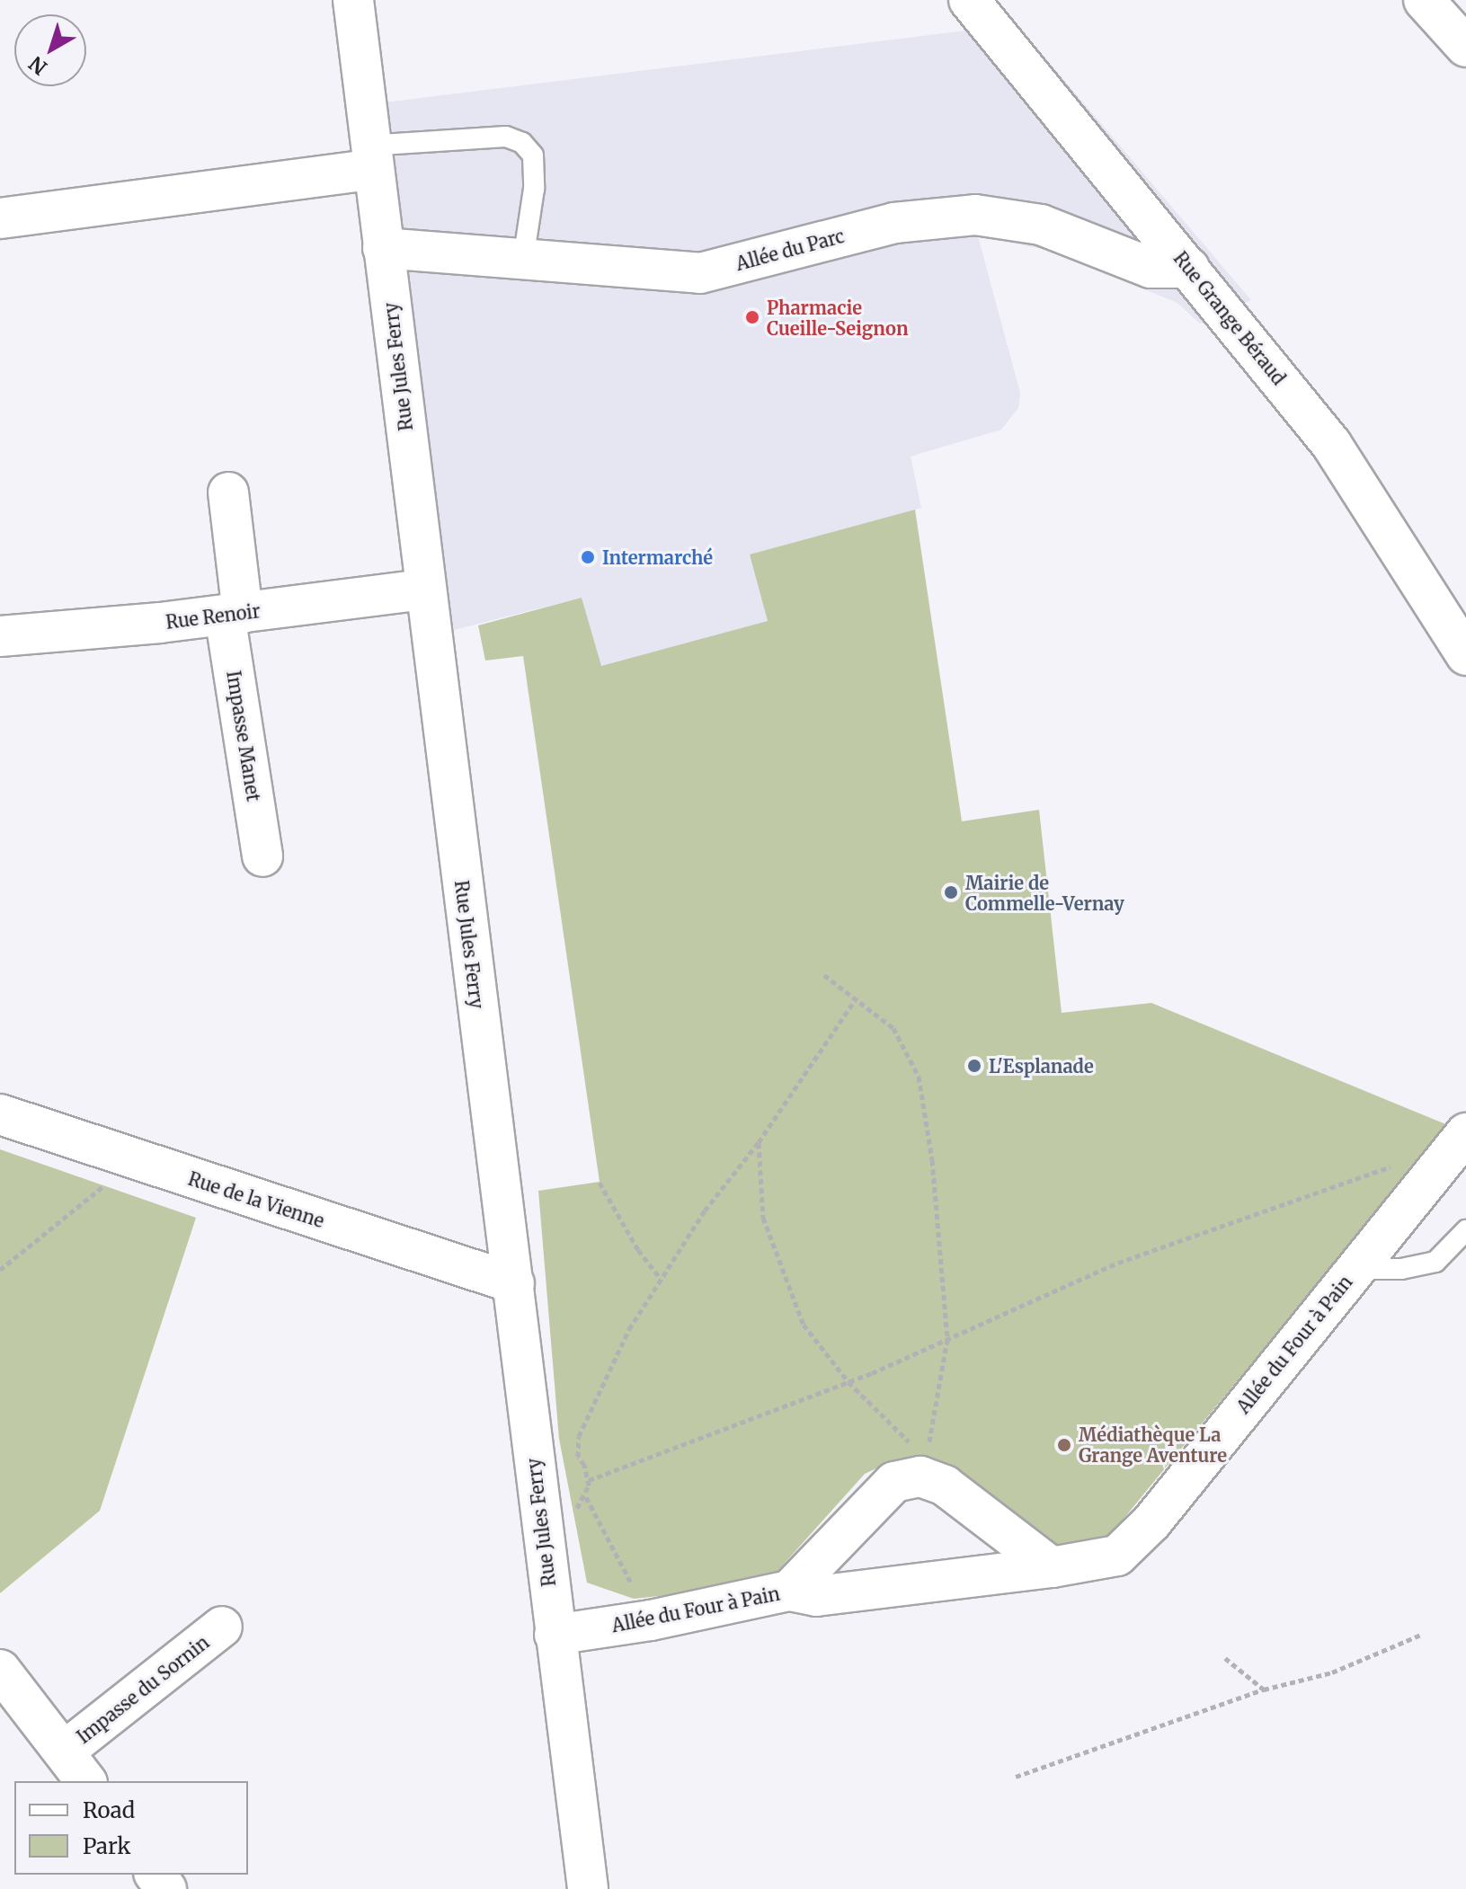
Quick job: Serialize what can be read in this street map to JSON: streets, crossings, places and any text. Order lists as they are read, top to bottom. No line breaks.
{"streets":{"street":["Allée du Parc","Rue Grange Béraud","Rue Jules Ferry","Rue Renoir","Impasse Manet","Rue de la Vienne","Allée du Four à Pain","Impasse du Sornin"]},"crossings":[["Allée du Parc","Rue Grange Béraud"],["Allée du Parc","Rue Jules Ferry"],["Rue Jules Ferry","Rue Renoir"],["Rue Jules Ferry","Rue de la Vienne"],["Rue Jules Ferry","Allée du Four à Pain"],["Rue Renoir","Impasse Manet"]],"places":["Pharmacie Cueille-Seignon","Intermarché","Mairie de Commelle-Vernay","L'Esplanade","Médiathèque La Grange Aventure"],"legend":["Road","Park"],"north":"bottom left"}
